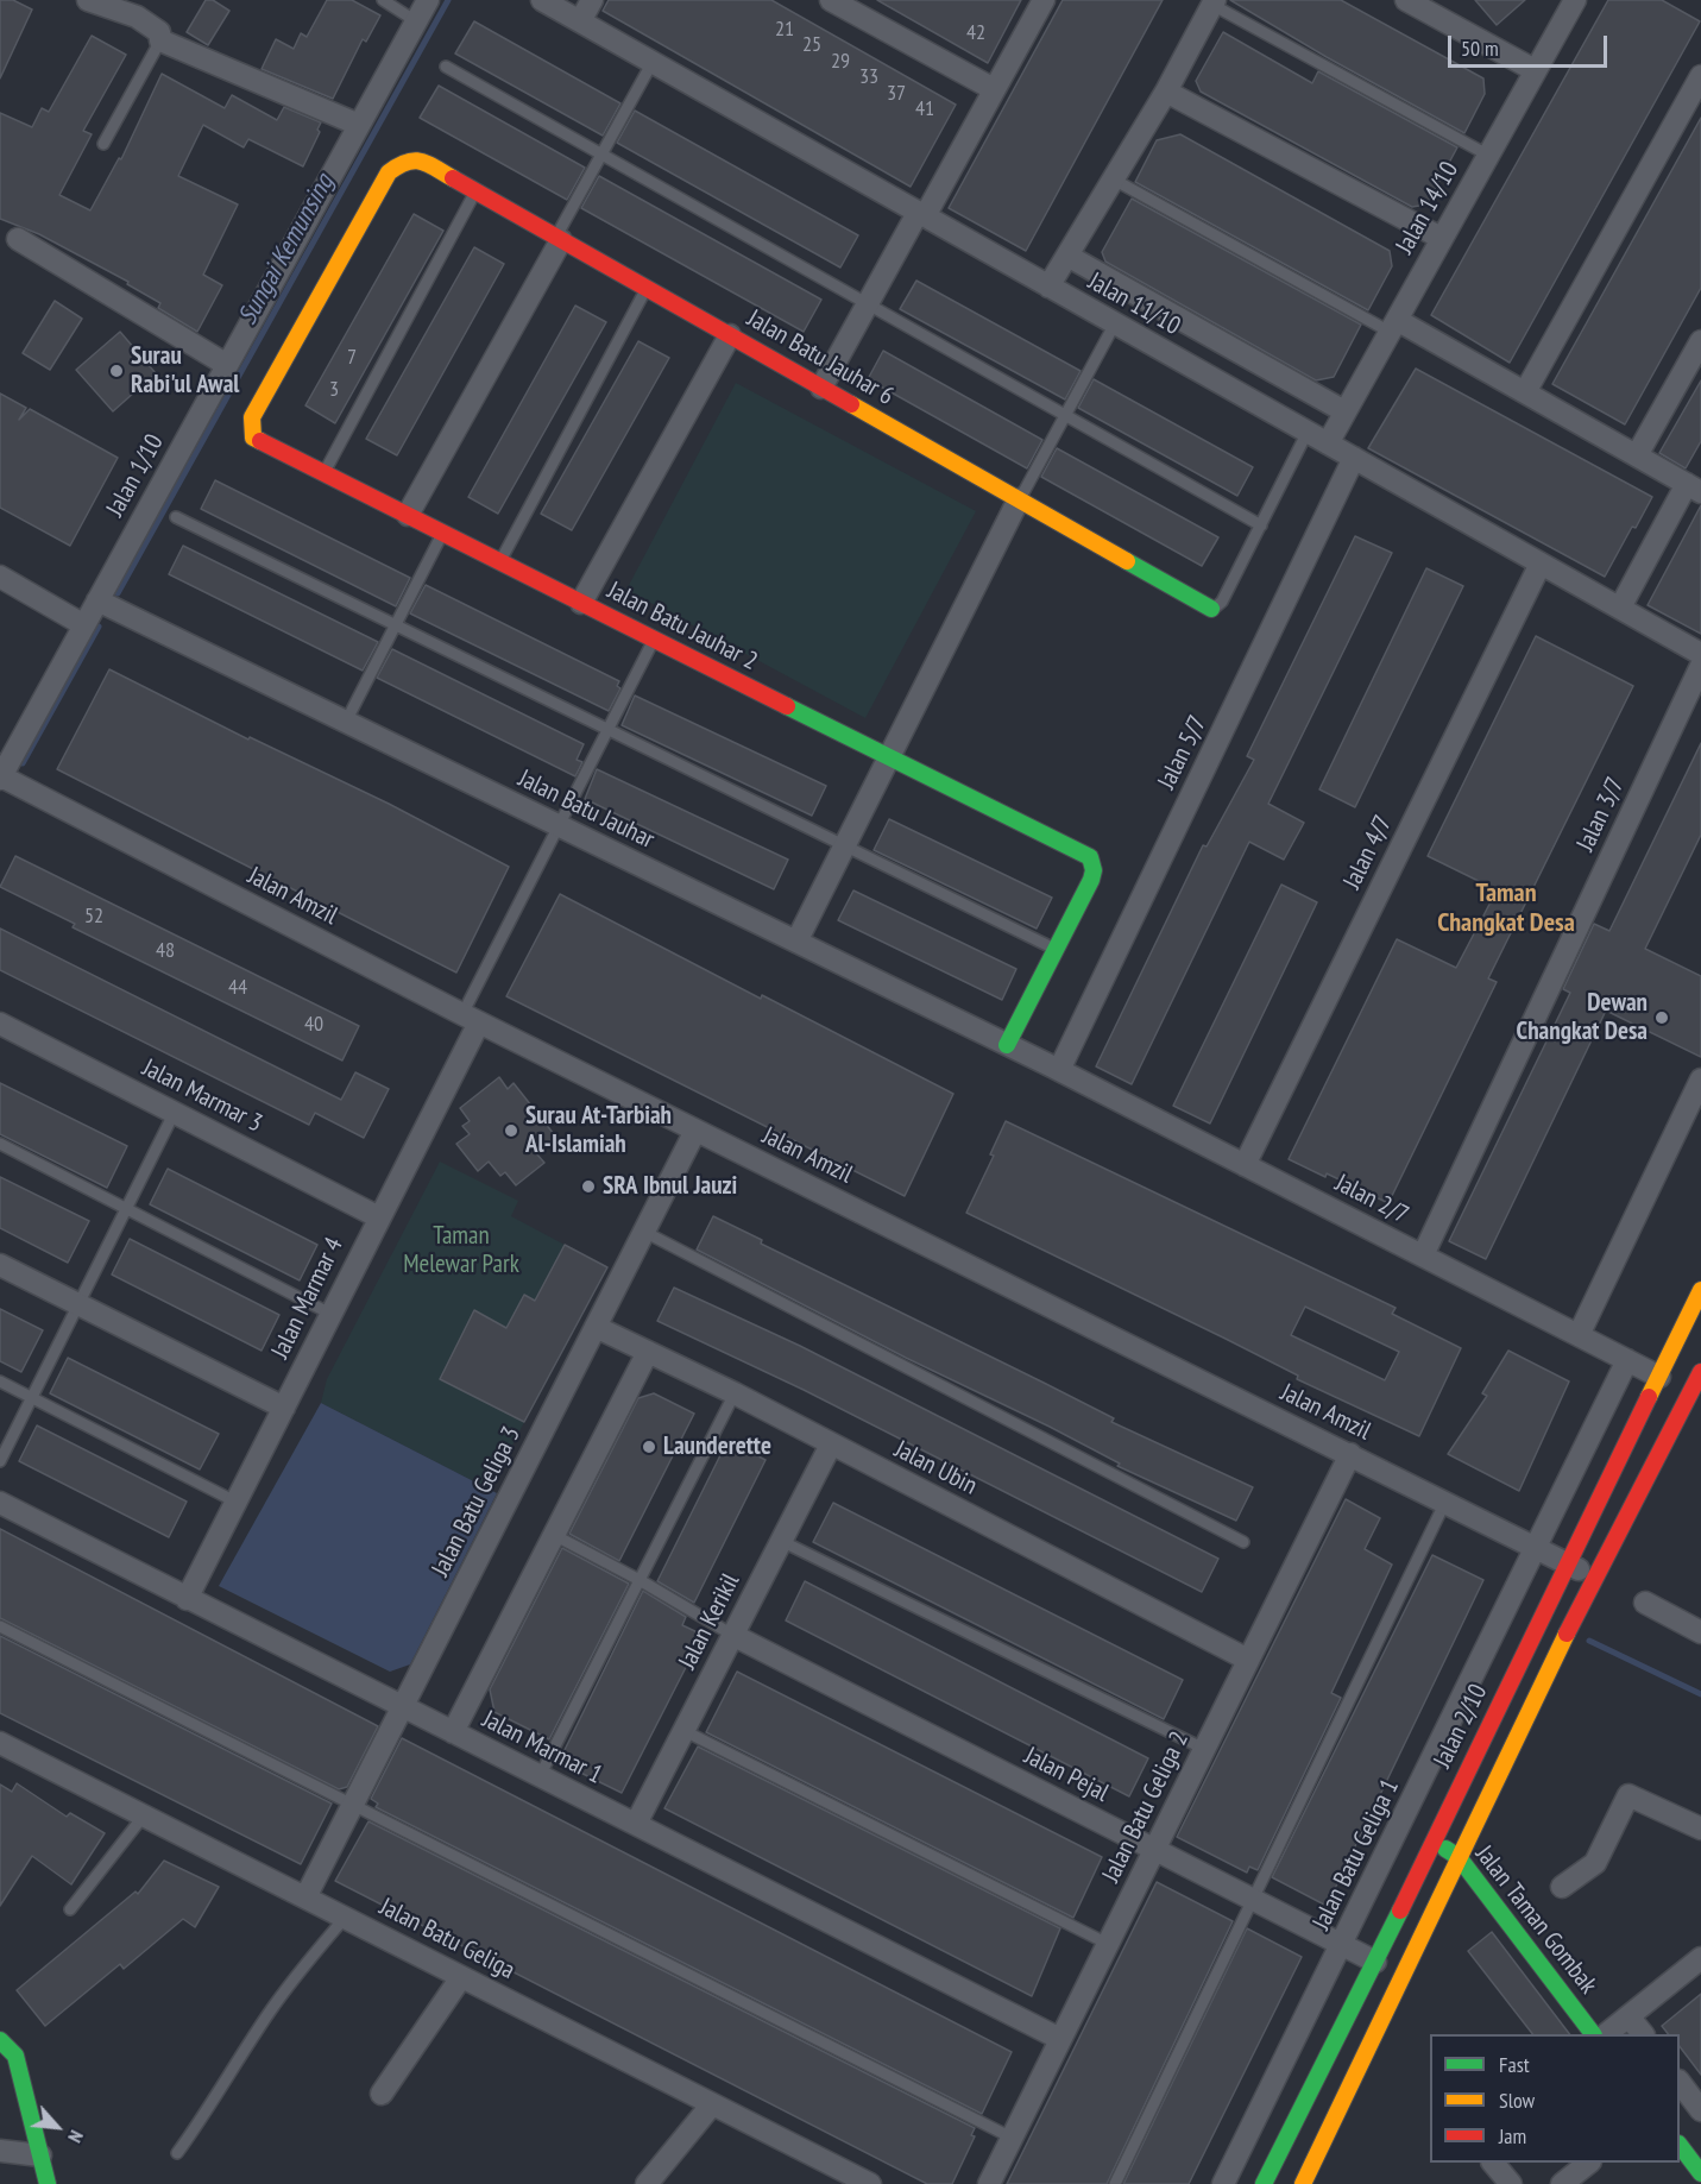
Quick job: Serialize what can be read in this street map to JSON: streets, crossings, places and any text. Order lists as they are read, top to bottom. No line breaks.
{"streets":{"street":["Jalan 14/10","Jalan 11/10","Jalan Batu Jauhar 6","Jalan 1/10","Jalan Batu Jauhar 2","Jalan 5/7","Jalan Batu Jauhar","Jalan 3/7","Jalan 4/7","Jalan Amzil","Jalan Marmar 3","Jalan 2/7","Jalan Marmar 4","Jalan Ubin","Jalan Batu Geliga 3","Jalan Kerikil","Jalan 2/10","Jalan Marmar 1","Jalan Pejal","Jalan Batu Geliga 2","Jalan Batu Geliga 1","Jalan Taman Gombak","Jalan Batu Geliga"]},"crossings":[["Jalan 14/10","Jalan 11/10"],["Jalan 11/10","Jalan 5/7"],["Jalan 11/10","Jalan 4/7"],["Jalan Batu Jauhar 6","Jalan Batu Jauhar 2"],["Jalan 1/10","Jalan Batu Jauhar"],["Jalan 1/10","Jalan Amzil"],["Jalan 5/7","Jalan Batu Jauhar"],["Jalan 5/7","Jalan 2/7"],["Jalan Batu Jauhar","Jalan 2/7"],["Jalan 3/7","Jalan 2/7"],["Jalan 4/7","Jalan 2/7"],["Jalan Amzil","Jalan Marmar 4"],["Jalan Amzil","Jalan Batu Geliga 3"],["Jalan Amzil","Jalan 2/10"],["Jalan Amzil","Jalan Batu Geliga 2"],["Jalan Amzil","Jalan Batu Geliga 1"],["Jalan Marmar 3","Jalan Marmar 4"],["Jalan 2/7","Jalan 2/10"],["Jalan 2/7","Jalan Batu Geliga 1"],["Jalan Marmar 4","Jalan Marmar 1"],["Jalan Ubin","Jalan Batu Geliga 3"],["Jalan Ubin","Jalan Kerikil"],["Jalan Ubin","Jalan Batu Geliga 2"],["Jalan Batu Geliga 3","Jalan Marmar 1"],["Jalan Batu Geliga 3","Jalan Batu Geliga"],["Jalan Kerikil","Jalan Marmar 1"],["Jalan Kerikil","Jalan Pejal"],["Jalan 2/10","Jalan Pejal"],["Jalan 2/10","Jalan Taman Gombak"],["Jalan Marmar 1","Jalan Batu Geliga 2"],["Jalan Pejal","Jalan Batu Geliga 2"],["Jalan Pejal","Jalan Batu Geliga 1"]],"districts":["Taman Changkat Desa"],"water":["Sungai Kemunsing"],"parks":["Taman Melewar Park"],"places":["Surau Rabi'ul Awal","Dewan Changkat Desa","Surau At-Tarbiah Al-Islamiah","SRA Ibnul Jauzi","Launderette"],"house_numbers":["21","42","25","29","33","37","41","7","3","52","48","44","40"],"legend":["Fast","Slow","Jam"],"scale_bar":"50 m","north":"bottom right"}
